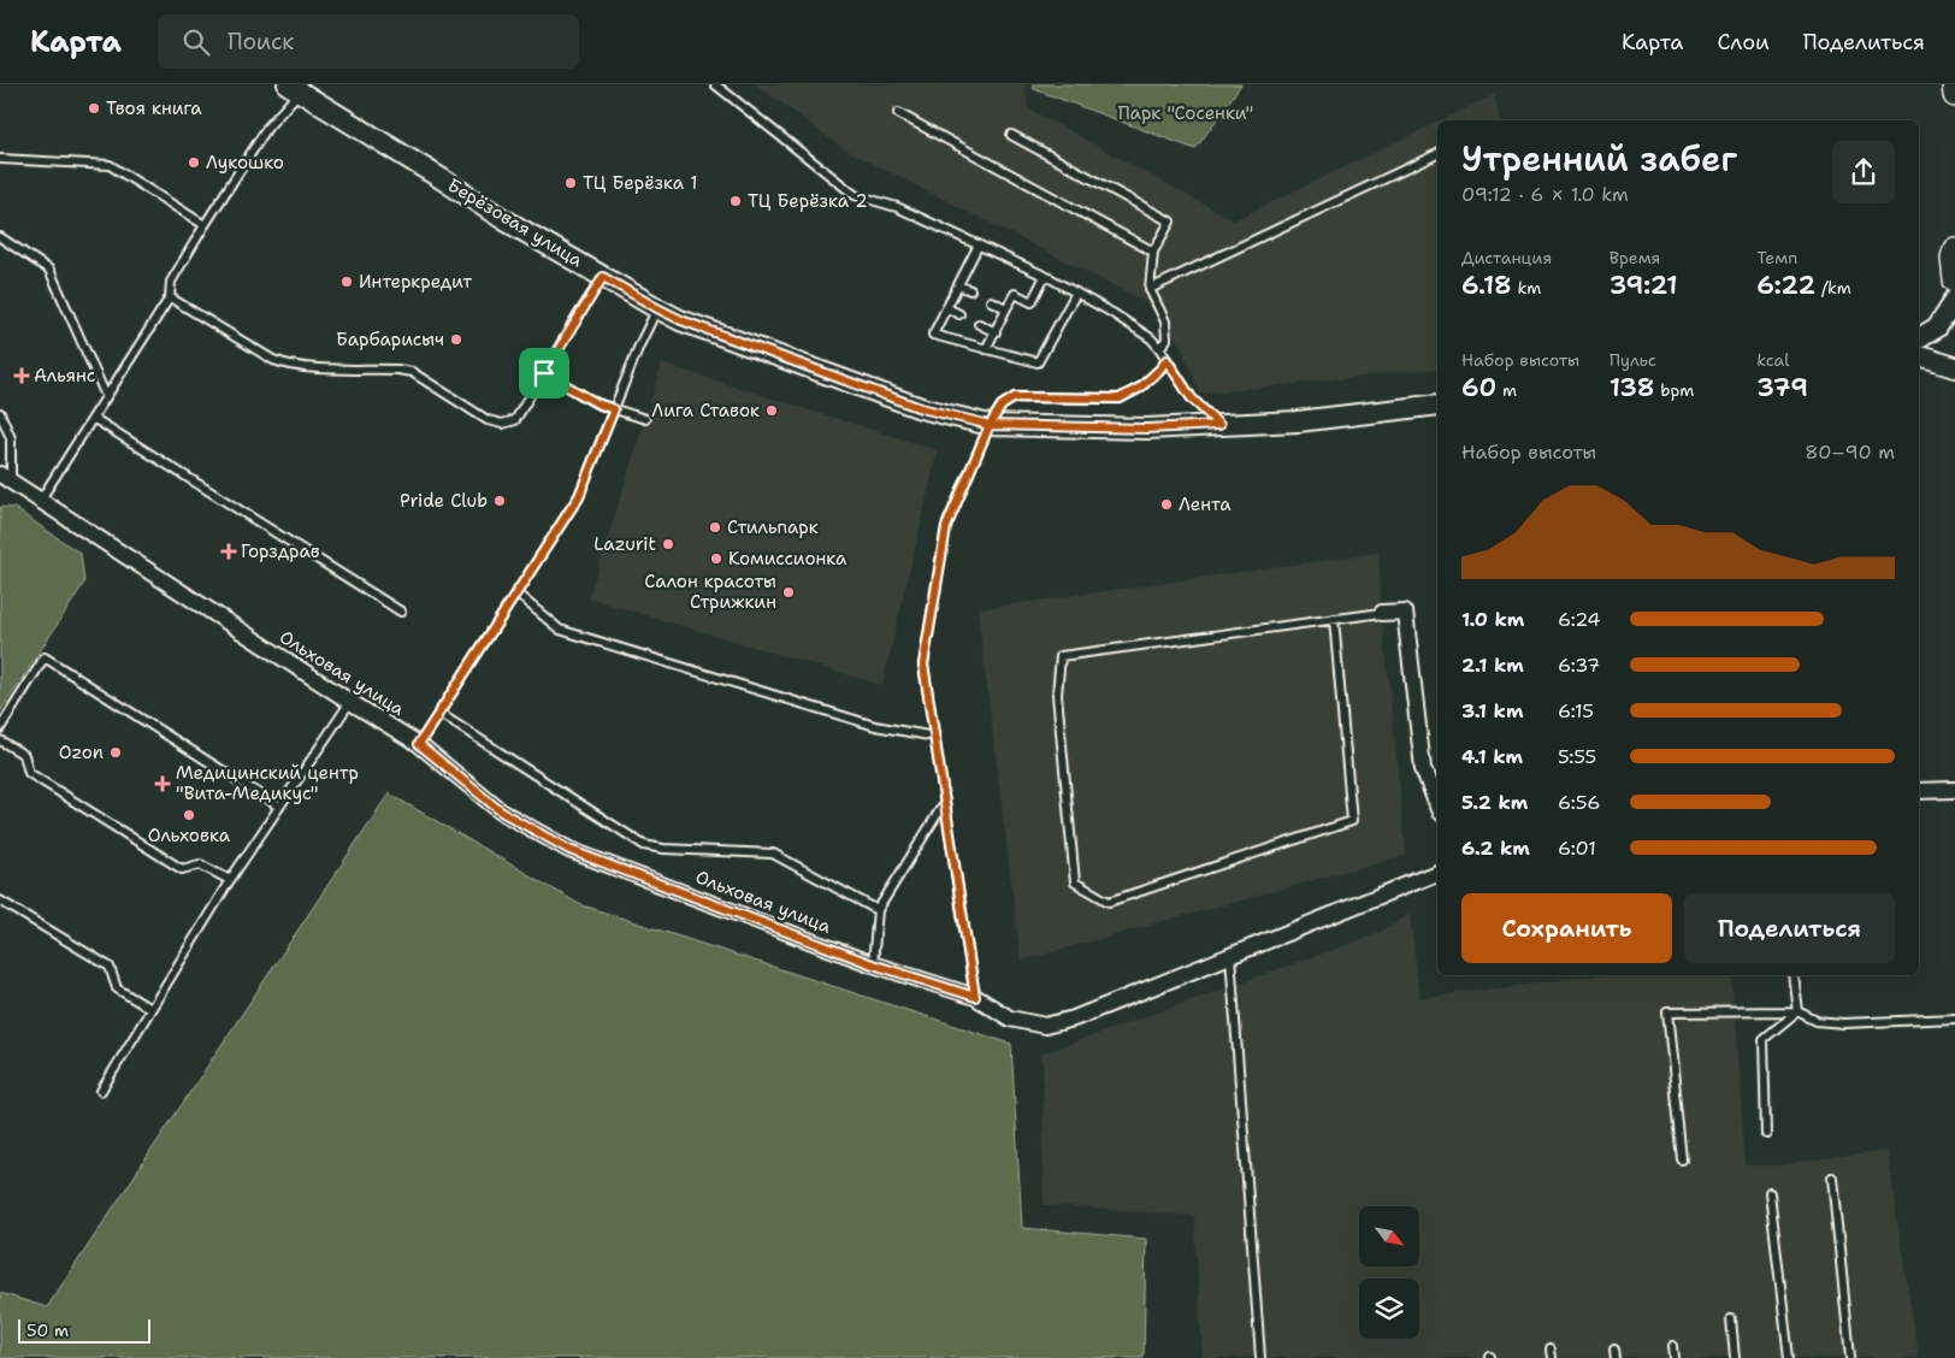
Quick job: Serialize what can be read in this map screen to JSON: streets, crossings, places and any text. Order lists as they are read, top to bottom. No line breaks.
{"streets":{"street":["Берёзовая улица","Ольховая улица"]},"parks":["Парк \"Сосенки\""],"places":{"other":["Твоя книга","Лукошко","ТЦ Берёзка 1","ТЦ Берёзка 2","Интеркредит","Барбарисыч","Лига Ставок","Pride Club","Лента","Стильпарк","Lazurit","Комиссионка","Салон красоты Стрижкин","Ozon","Ольховка"],"health":["Альянс","Горздрав","Медицинский центр \"Вита-Медикус\""]},"scale_bar":"50 m","north":"bottom right","page":{"header":"Карта","search":"Поиск","nav":["Карта","Слои","Поделиться"],"heading":["Утренний забег","09:12 · 6 × 1.0 km"],"stats":[["Дистанция","6.18 km"],["Время","39:21"],["Темп","6:22 /km"],["Набор высоты","60 m"],["Пульс","138 bpm"],["kcal","379"]],"chart":["Набор высоты","80–90 m"],"list":[{"name":"1.0 km","note":"6:24"},{"name":"2.1 km","note":"6:37"},{"name":"3.1 km","note":"6:15"},{"name":"4.1 km","note":"5:55"},{"name":"5.2 km","note":"6:56"},{"name":"6.2 km","note":"6:01"}],"buttons":["Сохранить","Поделиться"],"scale":"50 m"}}
